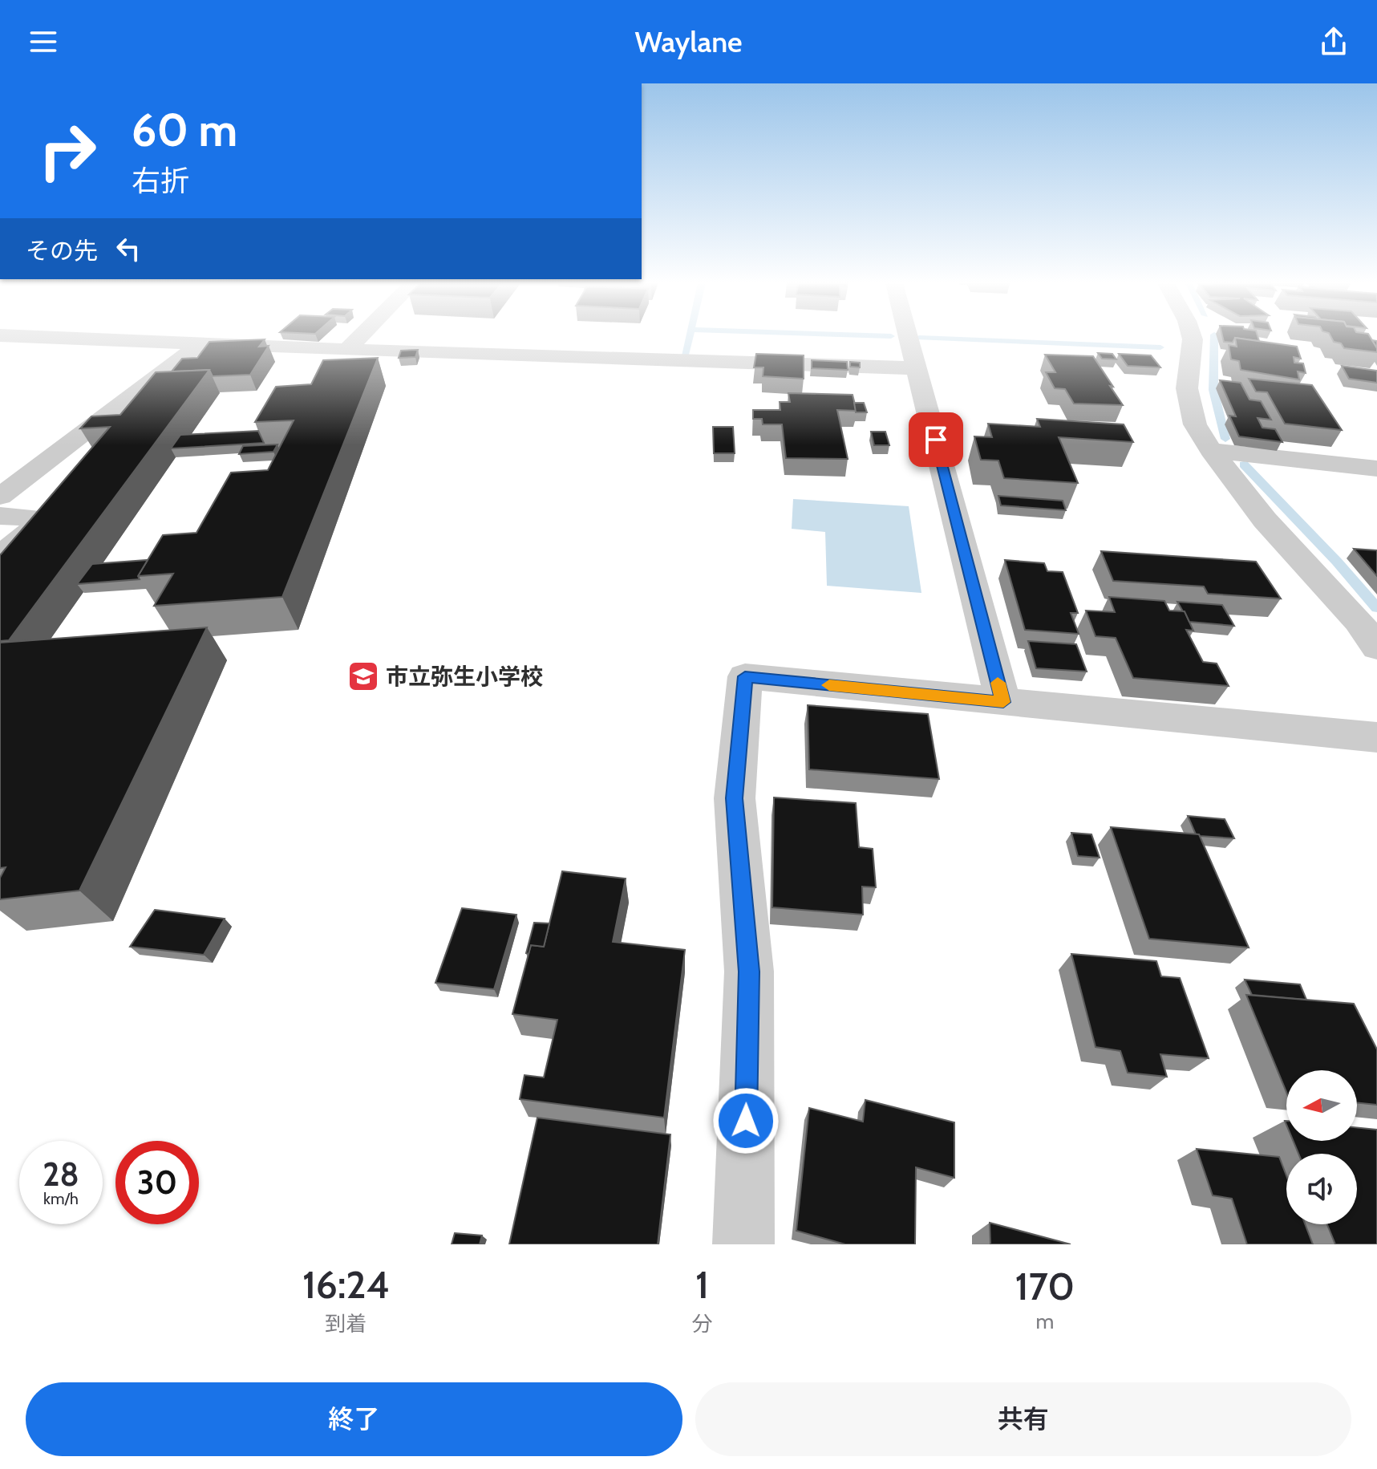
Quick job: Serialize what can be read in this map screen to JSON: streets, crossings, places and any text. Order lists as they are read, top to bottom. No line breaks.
{"places":{"school or university":["市立弥生小学校"]},"north":"left","page":{"header":"Waylane","turn":["60 m","右折"],"then":"その先","speed":"28 km/h","limit":"30","eta":["16:24","到着","1","分","170","m"],"buttons":["終了","共有"]}}
